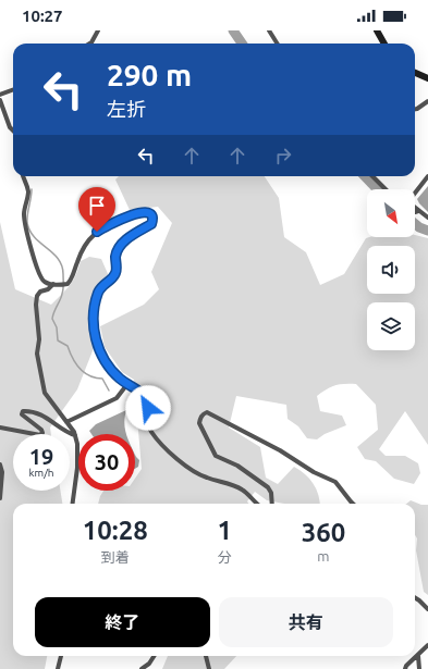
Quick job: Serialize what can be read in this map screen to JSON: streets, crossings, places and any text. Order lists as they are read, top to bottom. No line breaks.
{"north":"bottom right","page":{"status":"10:27","turn":["290 m","左折"],"speed":"19 km/h","limit":"30","eta":["10:28","到着","1","分","360","m"],"buttons":["終了","共有"]}}
